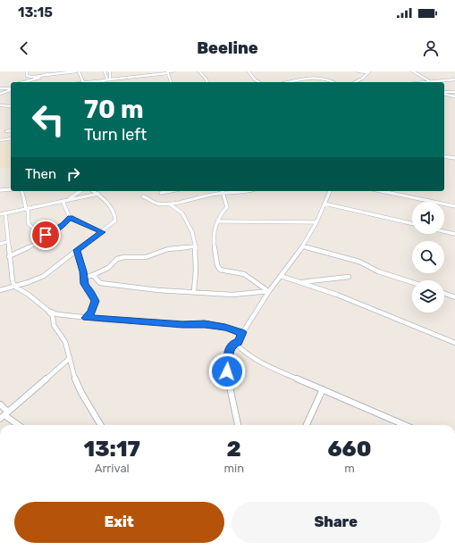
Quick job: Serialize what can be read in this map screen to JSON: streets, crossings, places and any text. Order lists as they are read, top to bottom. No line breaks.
{"page":{"status":"13:15","header":"Beeline","turn":["70 m","Turn left"],"then":"Then","eta":["13:17","Arrival","2","min","660","m"],"buttons":["Exit","Share"]}}
